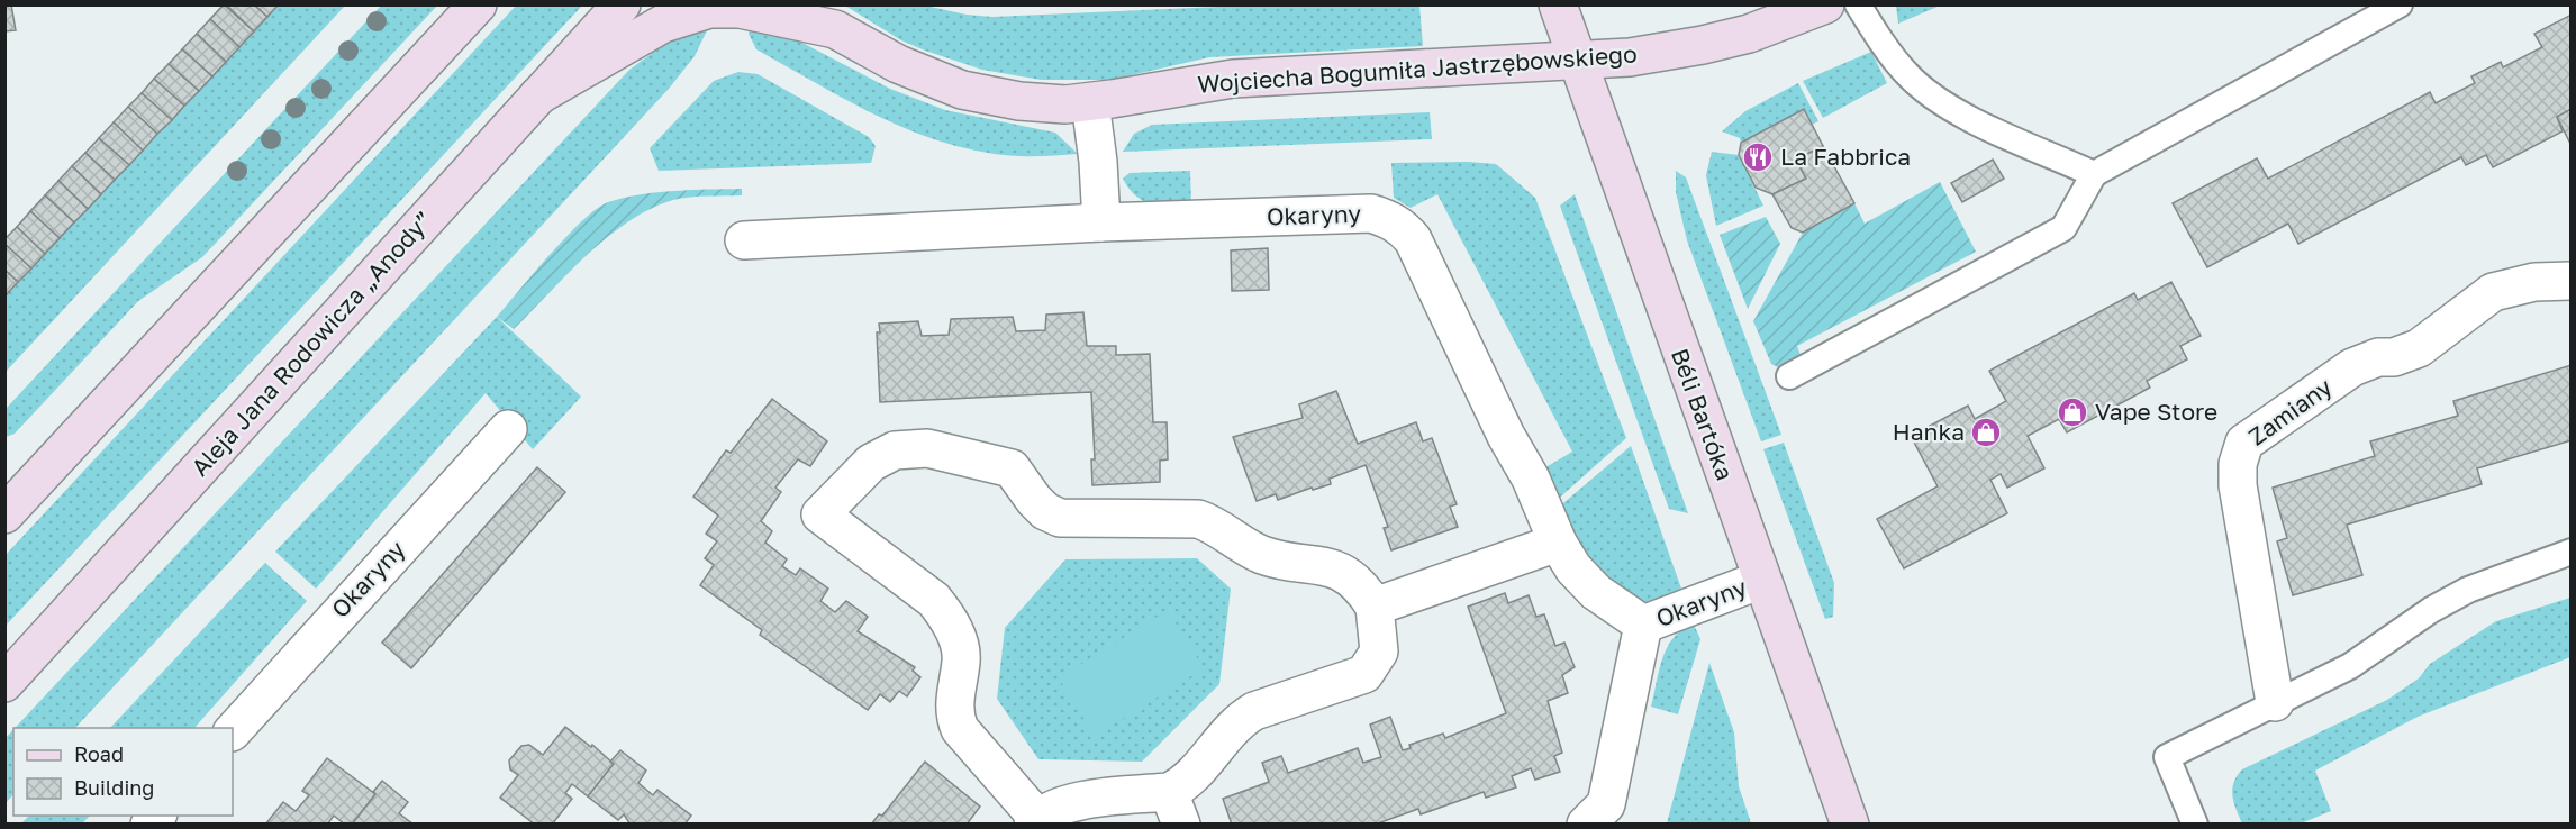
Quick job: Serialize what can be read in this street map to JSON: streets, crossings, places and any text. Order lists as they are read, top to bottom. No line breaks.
{"streets":{"street":["Wojciecha Bogumiła Jastrzębowskiego","Okaryny","Aleja Jana Rodowicza „Anody”","Zamiany","Béli Bartóka"]},"crossings":[["Wojciecha Bogumiła Jastrzębowskiego","Aleja Jana Rodowicza „Anody”"],["Wojciecha Bogumiła Jastrzębowskiego","Béli Bartóka"],["Okaryny","Béli Bartóka"]],"places":{"restaurant":["La Fabbrica"],"shop":["Vape Store","Hanka"]},"legend":["Road","Building"]}
